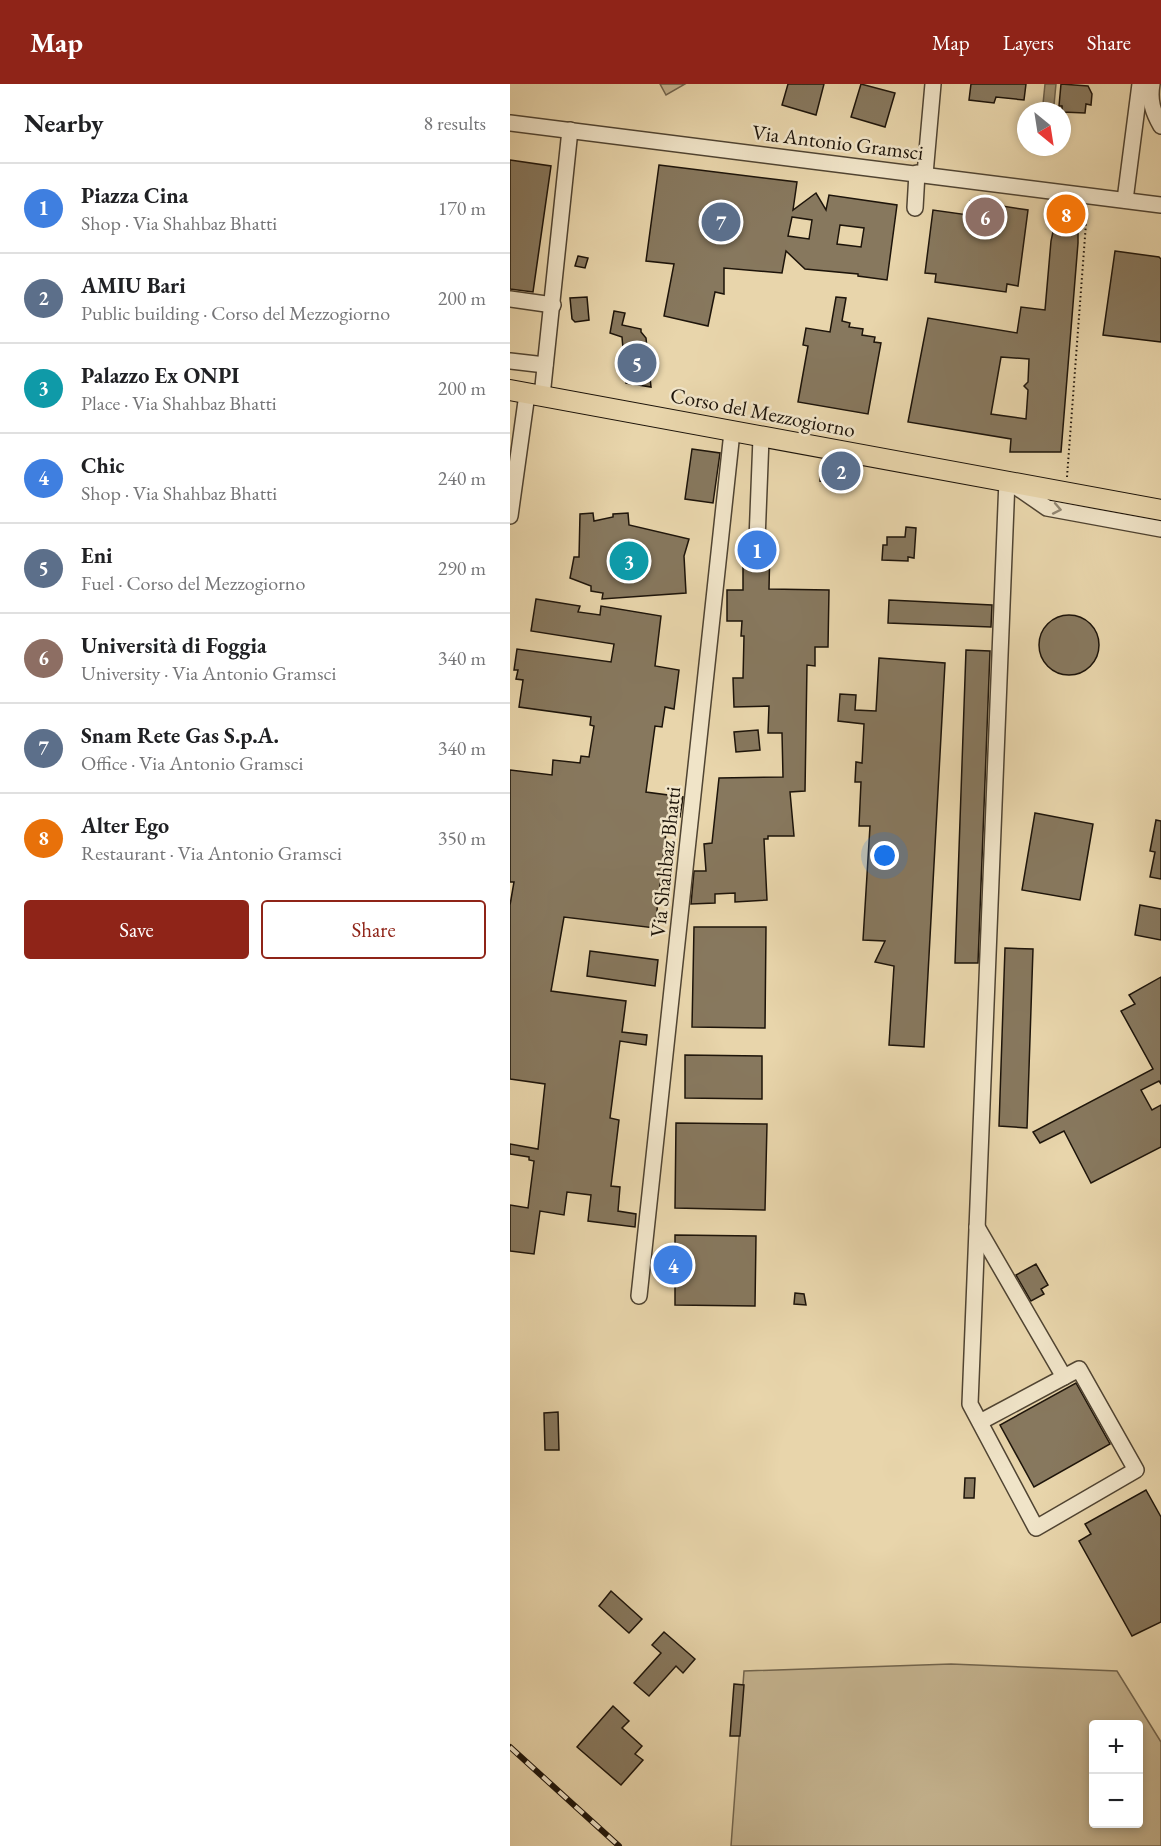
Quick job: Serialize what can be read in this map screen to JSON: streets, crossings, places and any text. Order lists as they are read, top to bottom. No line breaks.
{"streets":{"main road":["Corso del Mezzogiorno"],"street":["Via Antonio Gramsci","Via Shahbaz Bhatti"]},"crossings":[["Corso del Mezzogiorno","Via Shahbaz Bhatti"]],"north":"bottom right","page":{"header":"Map","nav":["Map","Layers","Share"],"heading":["Nearby","8 results"],"list":[{"mark":"1","name":"Piazza Cina","note":"Shop · Via Shahbaz Bhatti","value":"170 m"},{"mark":"2","name":"AMIU Bari","note":"Public building · Corso del Mezzogiorno","value":"200 m"},{"mark":"3","name":"Palazzo Ex ONPI","note":"Place · Via Shahbaz Bhatti","value":"200 m"},{"mark":"4","name":"Chic","note":"Shop · Via Shahbaz Bhatti","value":"240 m"},{"mark":"5","name":"Eni","note":"Fuel · Corso del Mezzogiorno","value":"290 m"},{"mark":"6","name":"Università di Foggia","note":"University · Via Antonio Gramsci","value":"340 m"},{"mark":"7","name":"Snam Rete Gas S.p.A.","note":"Office · Via Antonio Gramsci","value":"340 m"},{"mark":"8","name":"Alter Ego","note":"Restaurant · Via Antonio Gramsci","value":"350 m"}],"pins":["8","6","7","5","2","1","3","4"],"buttons":["Save","Share"],"map_buttons":["+","−"]}}
